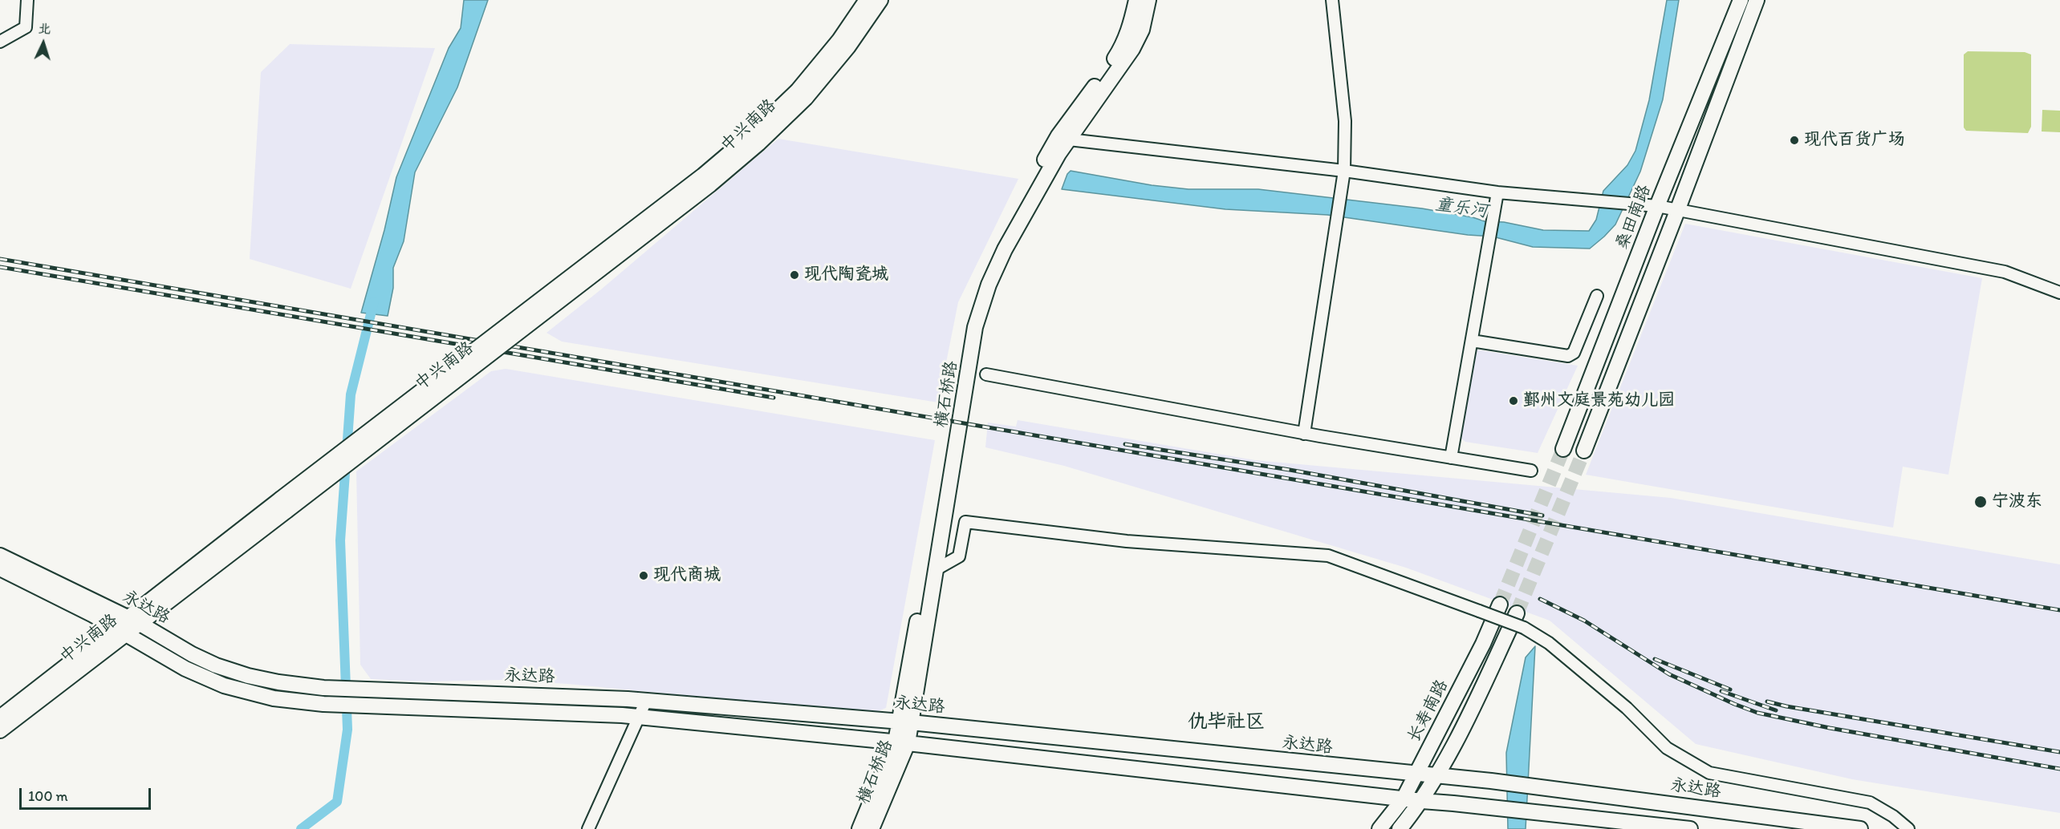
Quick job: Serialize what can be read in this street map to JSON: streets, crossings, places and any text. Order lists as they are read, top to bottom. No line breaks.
{"streets":{"main road":["中兴南路","桑田南路","横石桥路","永达路","长寿南路"]},"crossings":[["中兴南路","永达路"],["横石桥路","永达路"],["永达路","长寿南路"]],"districts":["仇毕社区"],"water":["童乐河"],"places":["现代百货广场","现代陶瓷城","鄞州文庭景苑幼儿园","宁波东","现代商城"],"scale_bar":"100 m","north":"top"}
